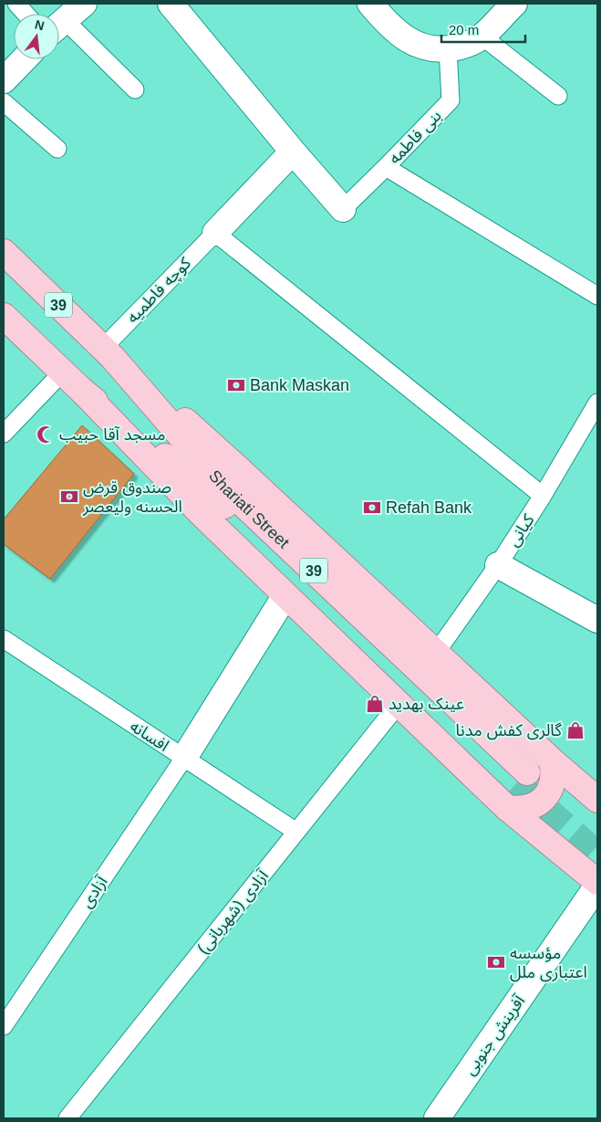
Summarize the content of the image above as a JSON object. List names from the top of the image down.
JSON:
{
  "streets": {
    "main road": ["39", "Shariati Street"],
    "street": ["آفرینش جنوبی"],
    "lane": [
      "بنی فاطمه",
      "کوچه فاطمیه",
      "کیانی",
      "افسانه",
      "آزادی",
      "آزادی (شهربانی)"
    ]
  },
  "crossings": [
    ["کوچه فاطمیه", "Shariati Street"],
    ["افسانه", "آزادی"],
    ["افسانه", "آزادی (شهربانی)"]
  ],
  "places": {
    "bank": [
      "Bank Maskan",
      "صندوق قرض الحسنه ولیعصر",
      "Refah Bank",
      "مؤسسه اعتباری ملل"
    ],
    "mosque": ["مسجد آقا حبیب"],
    "shop": ["عینک بهدید", "گالری کفش مدنا"]
  },
  "scale_bar": "20 m",
  "north": "top"
}
